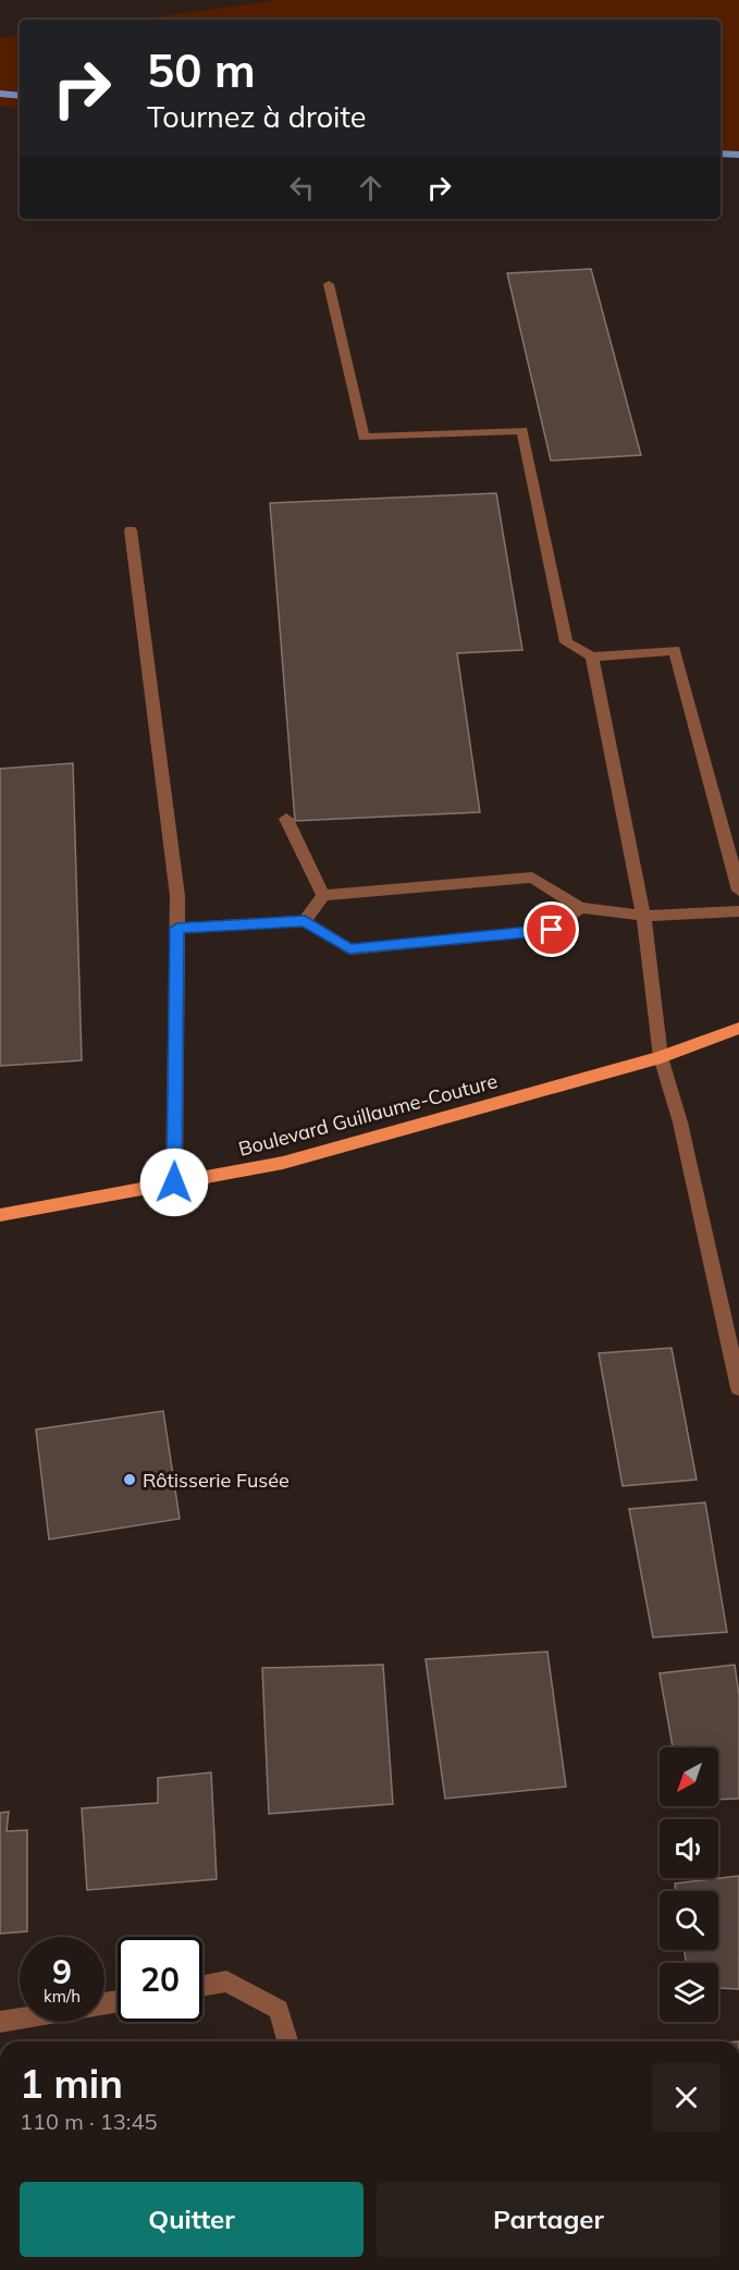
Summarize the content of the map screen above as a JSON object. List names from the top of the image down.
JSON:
{
  "streets": {
    "main road": ["Boulevard Guillaume-Couture"]
  },
  "places": ["Rôtisserie Fusée"],
  "north": "bottom left",
  "page": {
    "turn": ["50 m", "Tournez à droite"],
    "speed": "9 km/h",
    "limit": "20",
    "heading": ["1 min", "110 m · 13:45"],
    "buttons": ["Quitter", "Partager"]
  }
}
